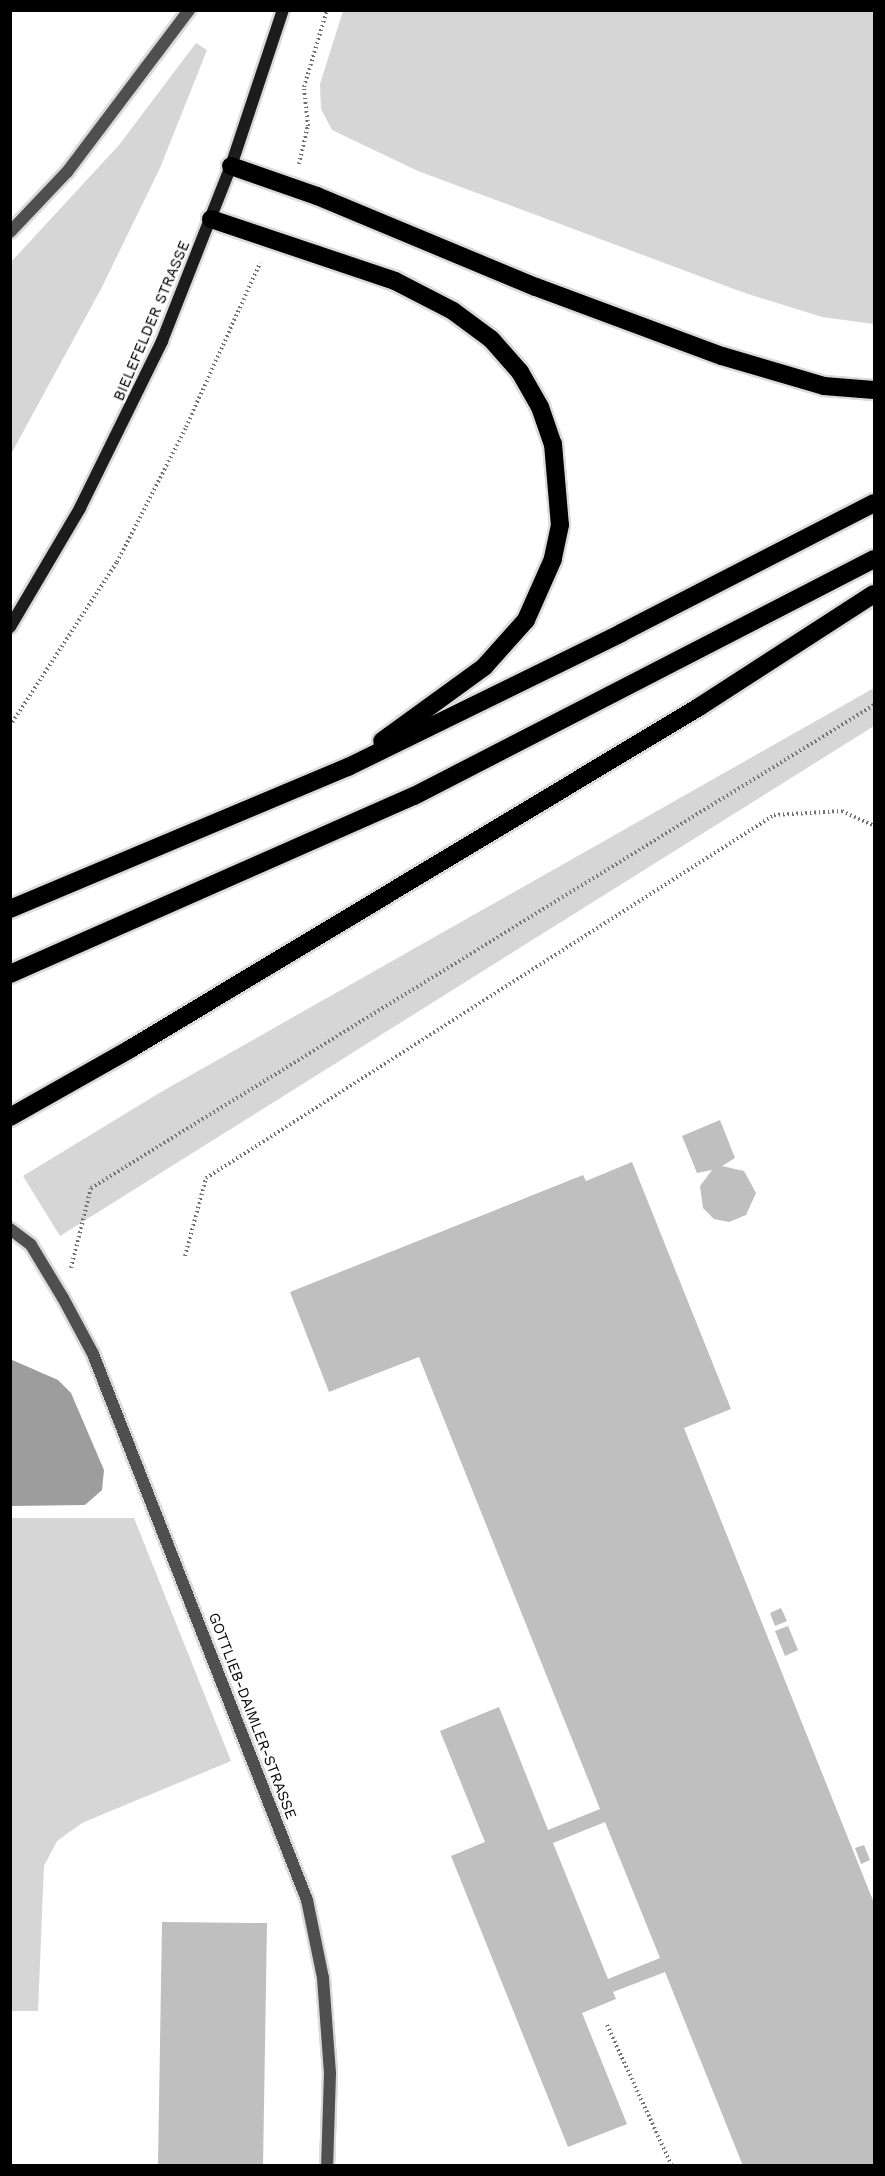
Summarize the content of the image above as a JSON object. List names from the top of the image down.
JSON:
{
  "streets": {
    "main road": ["BIELEFELDER STRASSE"],
    "street": ["GOTTLIEB-DAIMLER-STRASSE"]
  }
}
